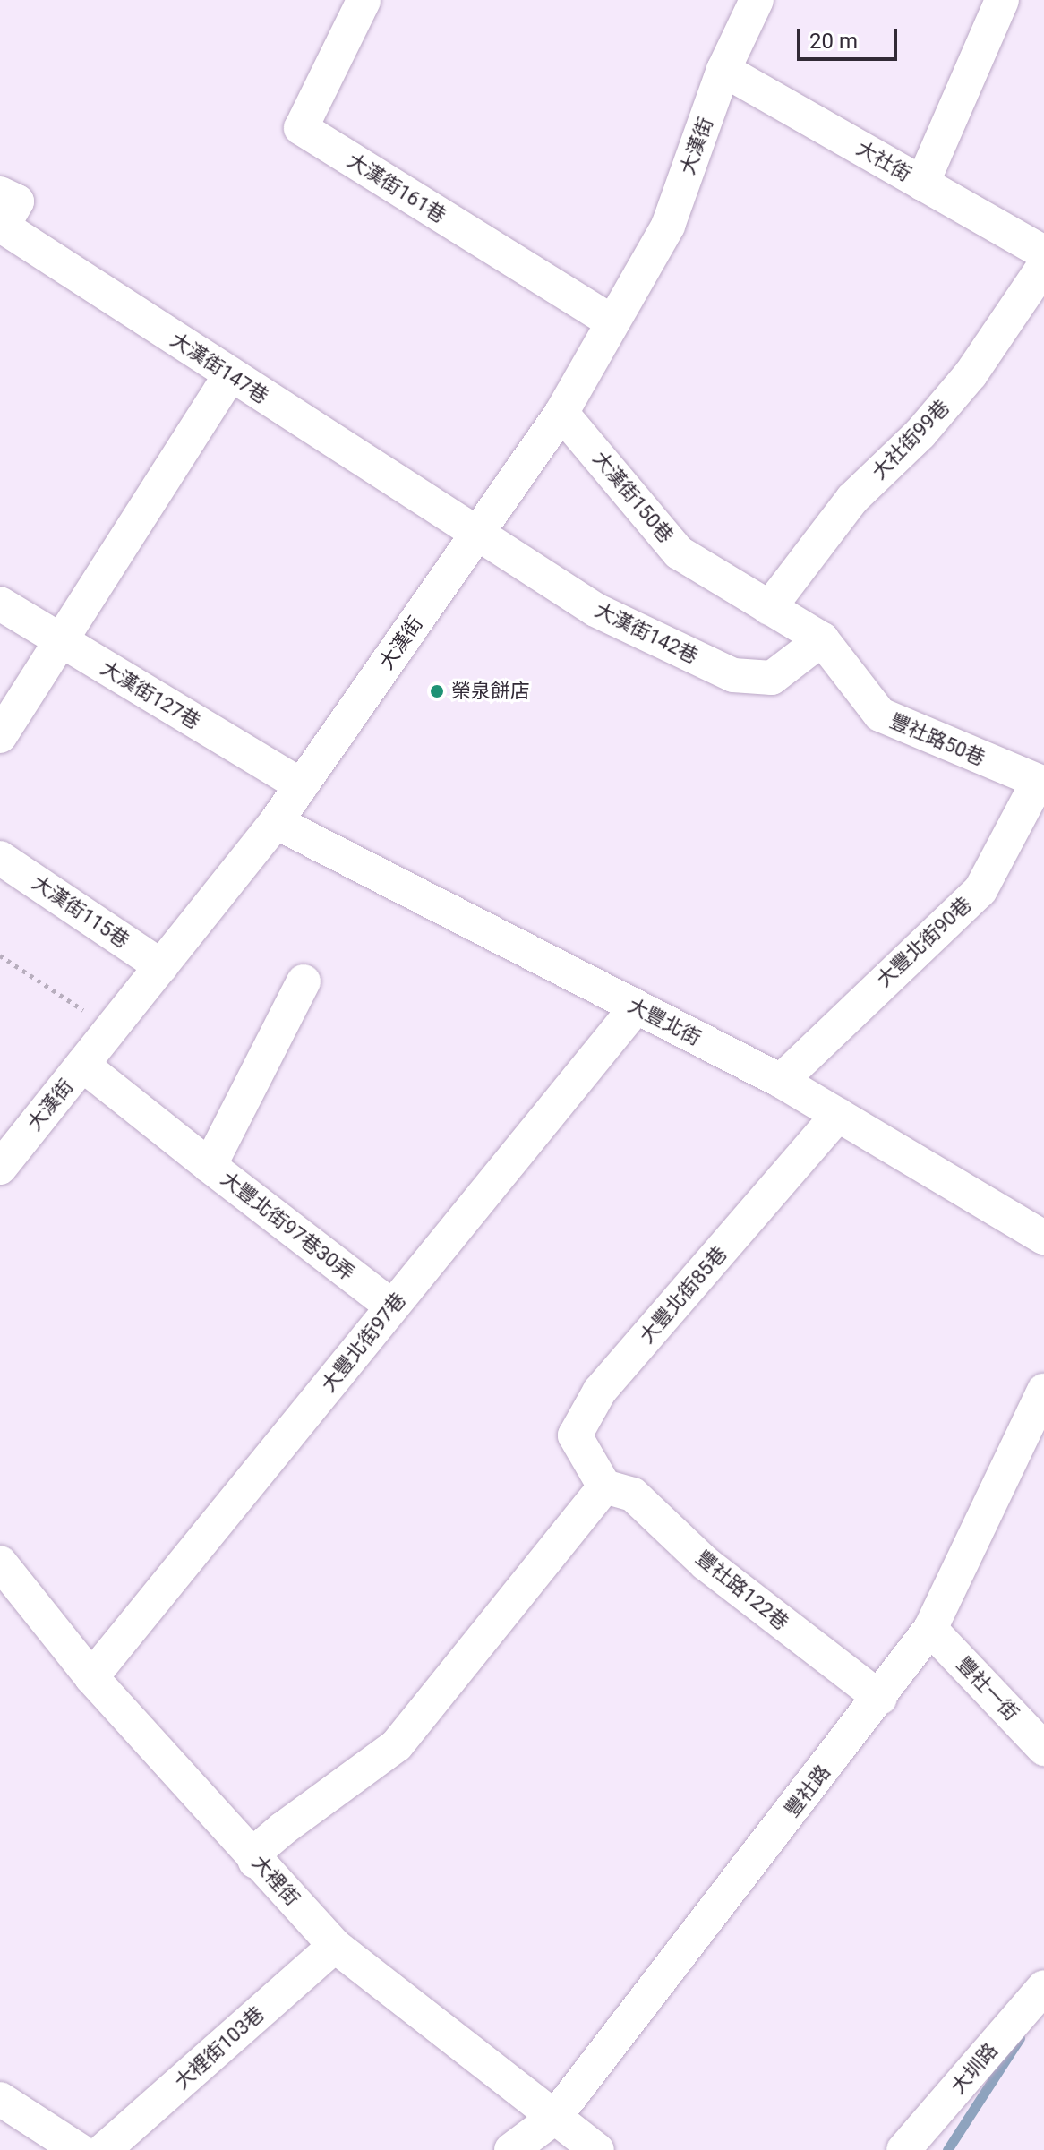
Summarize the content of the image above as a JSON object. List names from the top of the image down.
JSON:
{
  "streets": {
    "street": [
      "大漢街",
      "大社街",
      "大漢街161巷",
      "大漢街147巷",
      "大社街99巷",
      "大漢街150巷",
      "大漢街142巷",
      "大漢街127巷",
      "豐社路50巷",
      "大漢街115巷",
      "大豐北街90巷",
      "大豐北街",
      "大豐北街97巷30弄",
      "大豐北街85巷",
      "大豐北街97巷",
      "豐社路122巷",
      "豐社一街",
      "豐社路",
      "大裡街",
      "大裡街103巷",
      "大圳路"
    ]
  },
  "crossings": [
    ["大漢街", "大社街"],
    ["大漢街", "大漢街161巷"],
    ["大漢街", "大漢街147巷"],
    ["大漢街", "大漢街150巷"],
    ["大漢街", "大漢街142巷"],
    ["大漢街", "大漢街127巷"],
    ["大漢街", "大漢街115巷"],
    ["大漢街", "大豐北街"],
    ["大漢街147巷", "大漢街142巷"],
    ["大社街99巷", "大漢街150巷"],
    ["大漢街150巷", "大漢街142巷"],
    ["大漢街150巷", "豐社路50巷"],
    ["大漢街142巷", "豐社路50巷"],
    ["豐社路50巷", "大豐北街90巷"],
    ["大豐北街90巷", "大豐北街"],
    ["大豐北街", "大豐北街85巷"],
    ["大豐北街", "大豐北街97巷"],
    ["大豐北街97巷30弄", "大豐北街97巷"],
    ["大豐北街85巷", "豐社路122巷"],
    ["大豐北街97巷", "大裡街"],
    ["豐社路122巷", "豐社路"],
    ["豐社一街", "豐社路"],
    ["豐社路", "大裡街"],
    ["大裡街", "大裡街103巷"]
  ],
  "places": ["榮泉餅店"],
  "scale_bar": "20 m"
}
